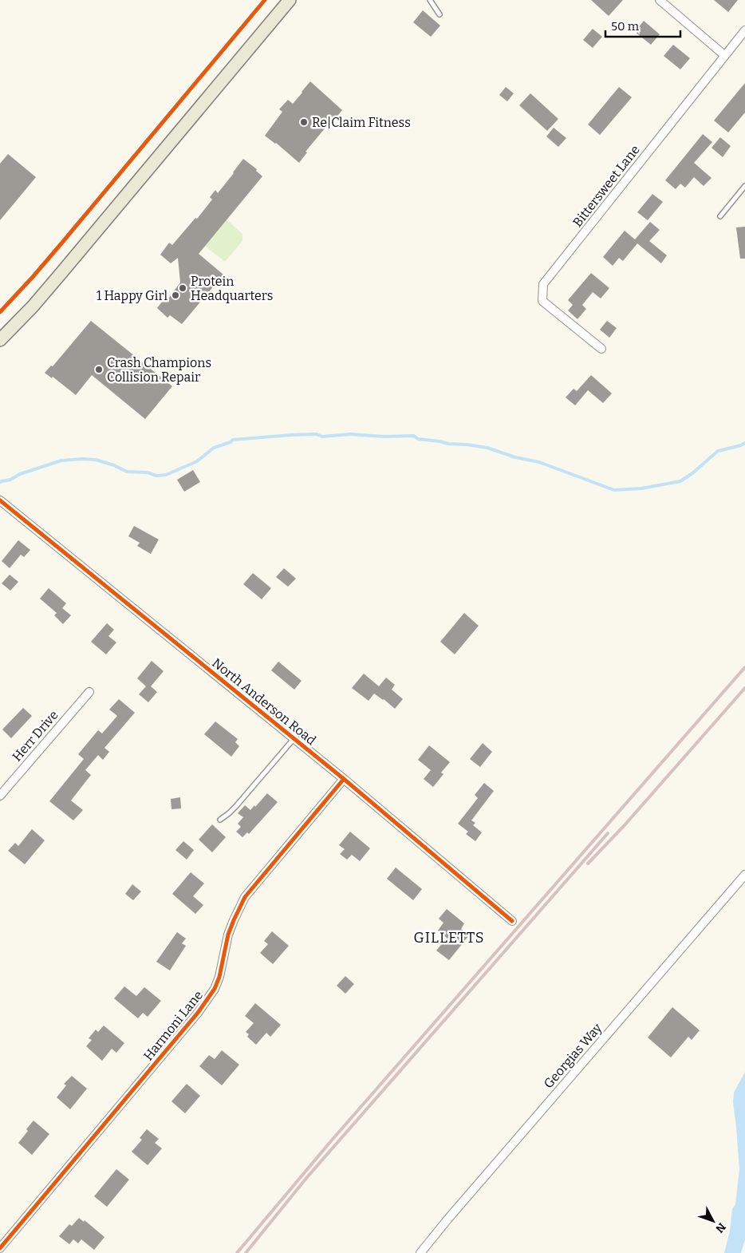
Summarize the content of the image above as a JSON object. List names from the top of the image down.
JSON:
{
  "streets": {
    "street": [
      "Bittersweet Lane",
      "North Anderson Road",
      "Herr Drive",
      "Harmoni Lane",
      "Georgias Way"
    ]
  },
  "crossings": [
    ["North Anderson Road", "Harmoni Lane"]
  ],
  "districts": ["GILLETTS"],
  "places": [
    "Re|Claim Fitness",
    "Protein Headquarters",
    "1 Happy Girl",
    "Crash Champions Collision Repair"
  ],
  "scale_bar": "50 m",
  "north": "bottom right"
}
